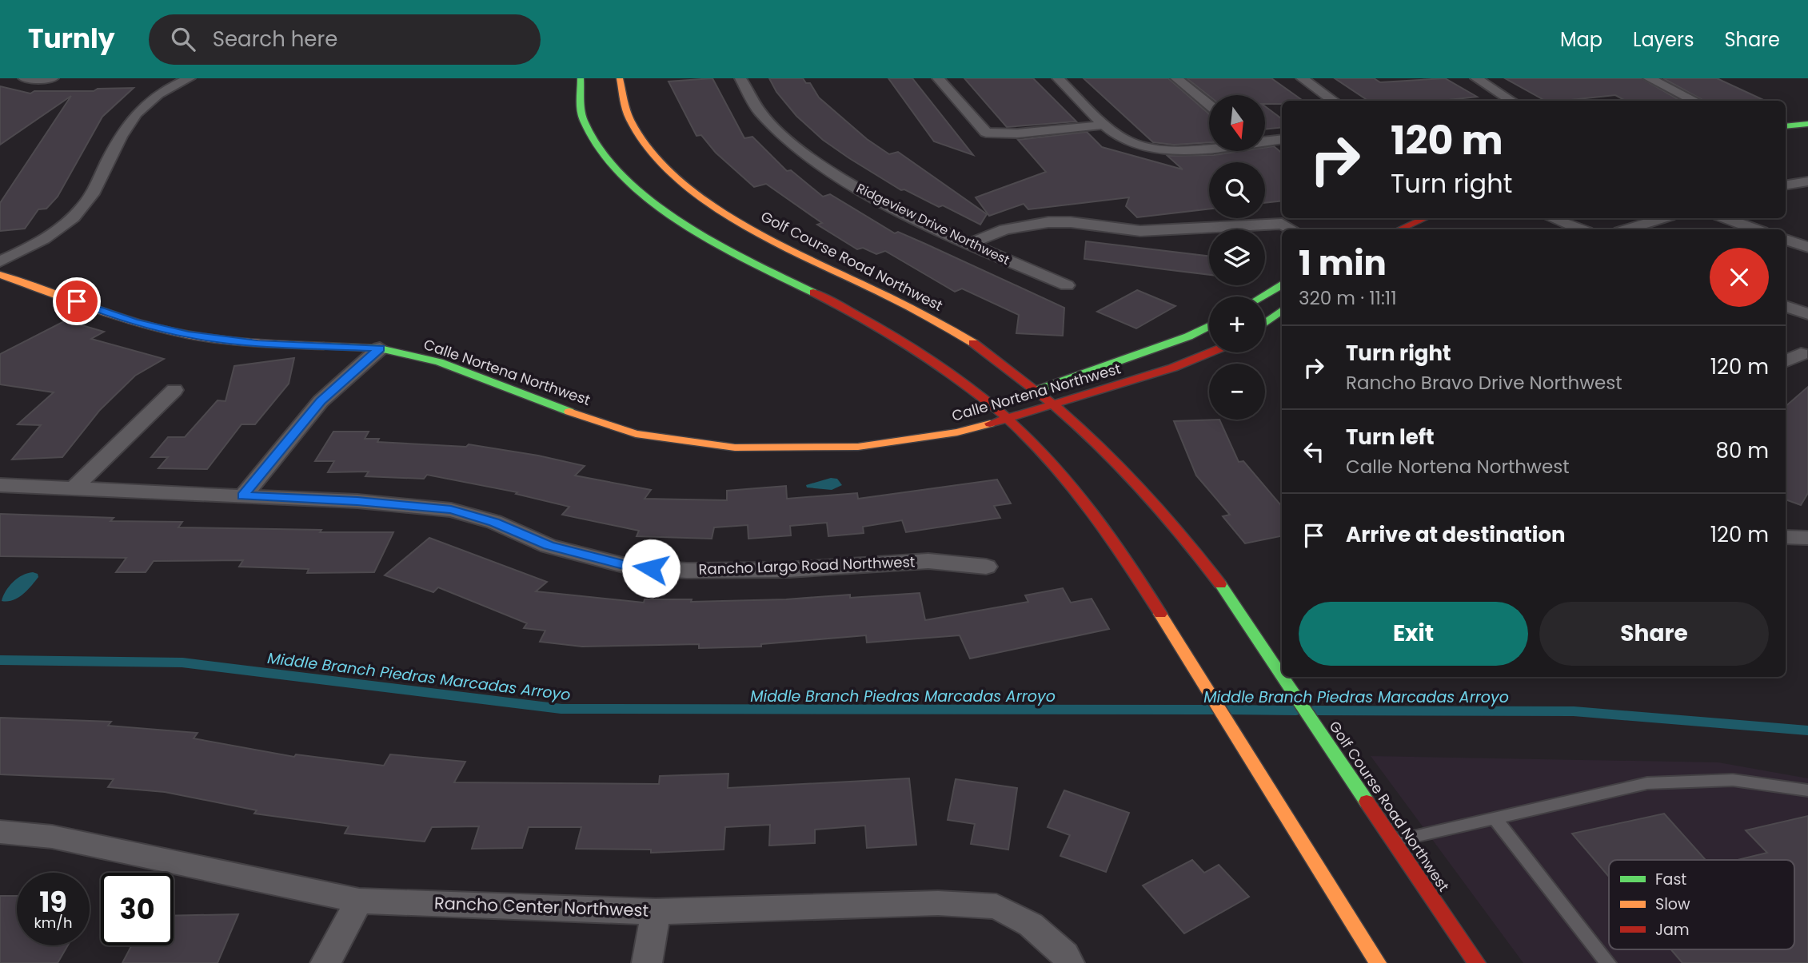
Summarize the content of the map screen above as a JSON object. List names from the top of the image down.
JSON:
{
  "streets": {
    "main road": ["Golf Course Road Northwest", "Calle Nortena Northwest"],
    "street": ["Ridgeview Drive Northwest", "Rancho Largo Road Northwest", "Rancho Center Northwest"]
  },
  "crossings": [
    ["Golf Course Road Northwest", "Calle Nortena Northwest"]
  ],
  "water": ["Middle Branch Piedras Marcadas Arroyo"],
  "legend": ["Fast", "Slow", "Jam"],
  "north": "bottom",
  "page": {
    "header": "Turnly",
    "search": "Search here",
    "nav": ["Map", "Layers", "Share"],
    "map_buttons": ["+", "−"],
    "turn": ["120 m", "Turn right"],
    "heading": ["1 min", "320 m · 11:11"],
    "list": [
      {
        "name": "Turn right",
        "note": "Rancho Bravo Drive Northwest",
        "value": "120 m"
      },
      {
        "name": "Turn left",
        "note": "Calle Nortena Northwest",
        "value": "80 m"
      },
      {
        "name": "Arrive at destination",
        "value": "120 m"
      }
    ],
    "buttons": ["Exit", "Share"],
    "speed": "19 km/h",
    "limit": "30"
  }
}
